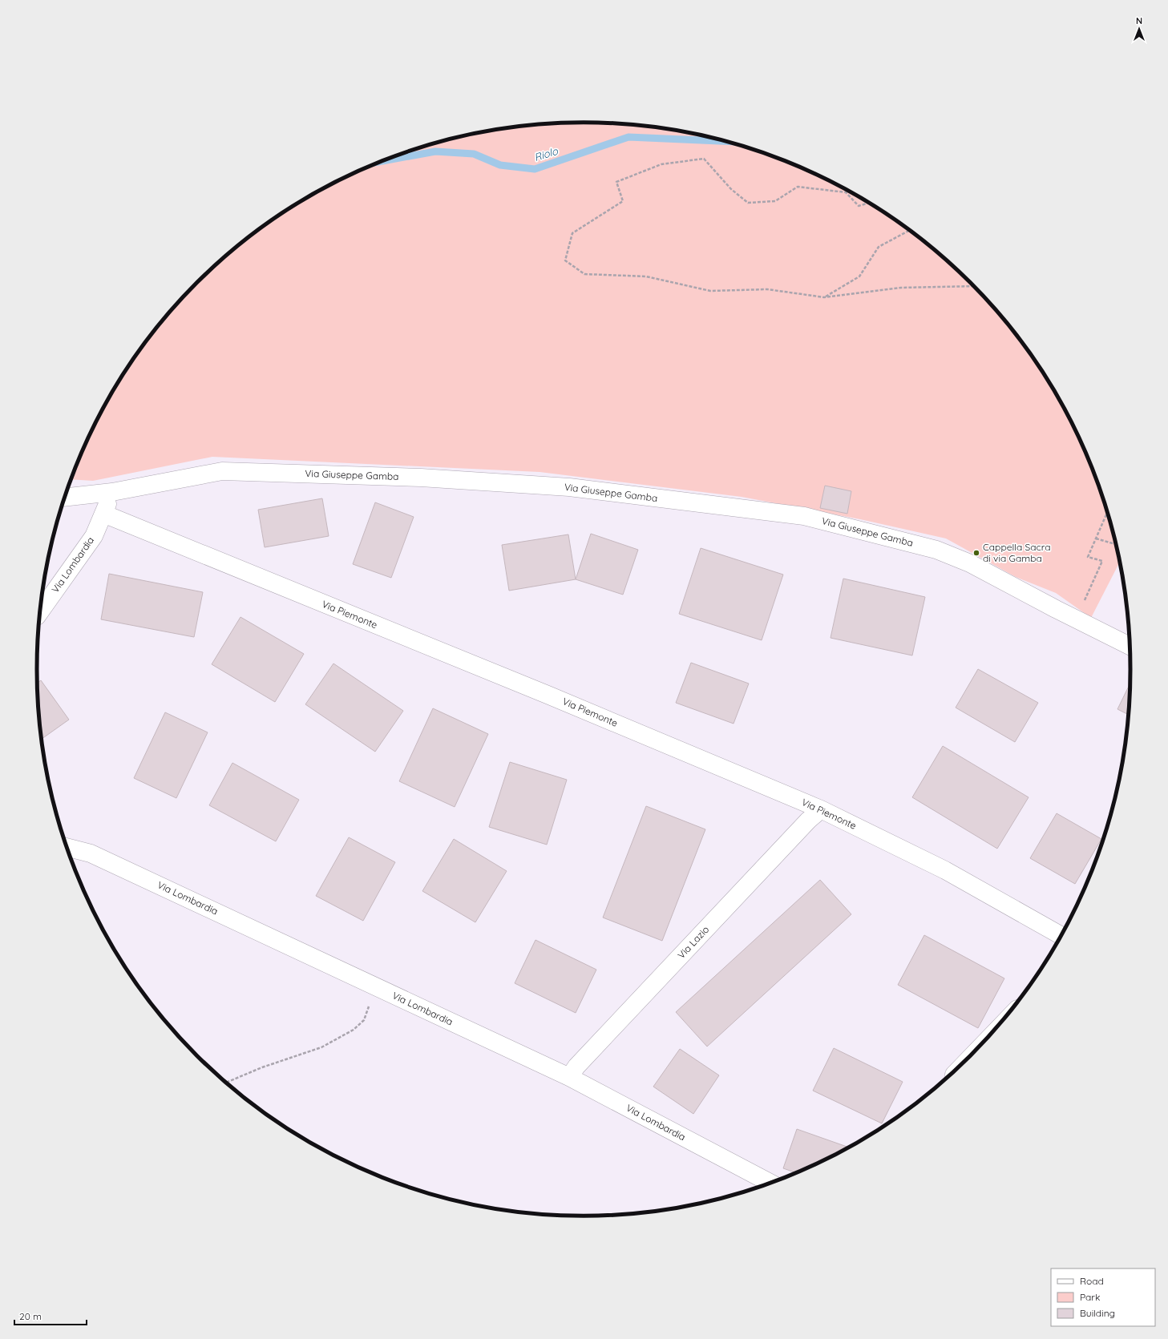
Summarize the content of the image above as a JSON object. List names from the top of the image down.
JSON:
{
  "streets": {
    "street": [
      "Via Giuseppe Gamba",
      "Via Lombardia",
      "Via Piemonte",
      "Via Lazio"
    ]
  },
  "crossings": [
    ["Via Giuseppe Gamba", "Via Lombardia"],
    ["Via Lombardia", "Via Piemonte"],
    ["Via Lombardia", "Via Lazio"],
    ["Via Piemonte", "Via Lazio"]
  ],
  "water": ["Riolo"],
  "places": ["Cappella Sacra di via Gamba"],
  "legend": ["Road", "Park", "Building"],
  "scale_bar": "20 m",
  "north": "top"
}
